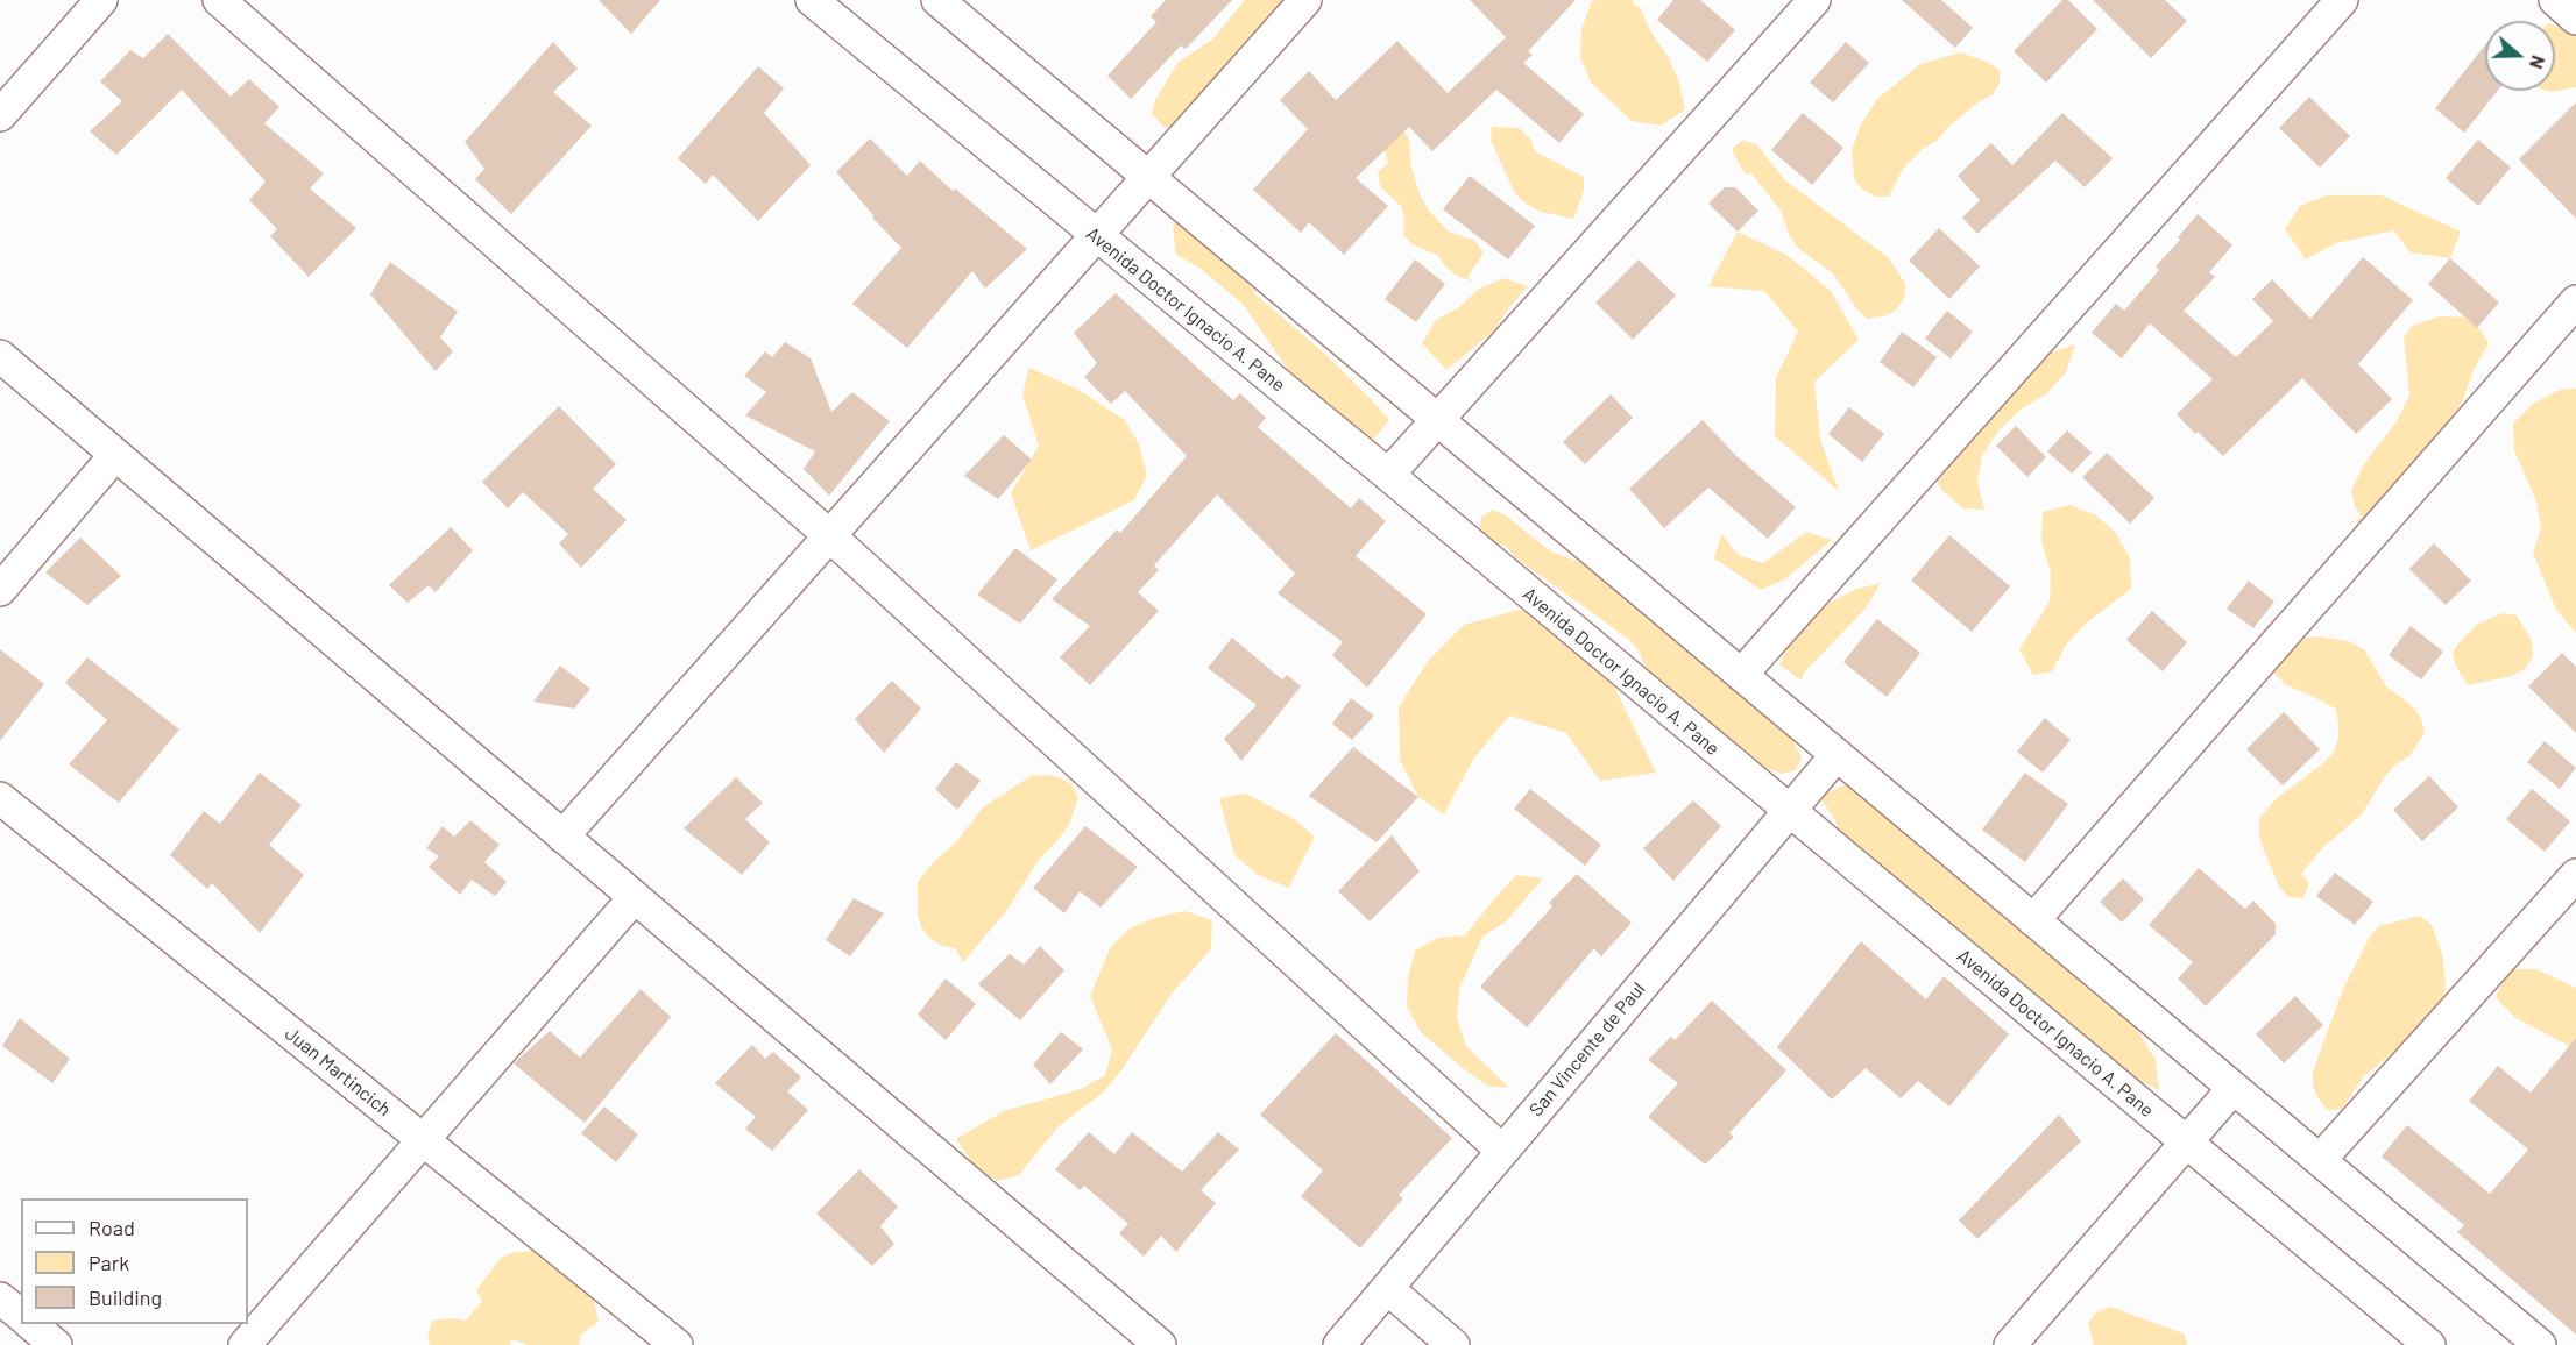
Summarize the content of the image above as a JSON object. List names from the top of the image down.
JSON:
{
  "streets": {
    "street": ["Avenida Doctor Ignacio A. Pane", "San Vincente de Paul", "Juan Martincich"]
  },
  "crossings": [
    ["Avenida Doctor Ignacio A. Pane", "San Vincente de Paul"]
  ],
  "legend": ["Road", "Park", "Building"],
  "north": "right"
}
